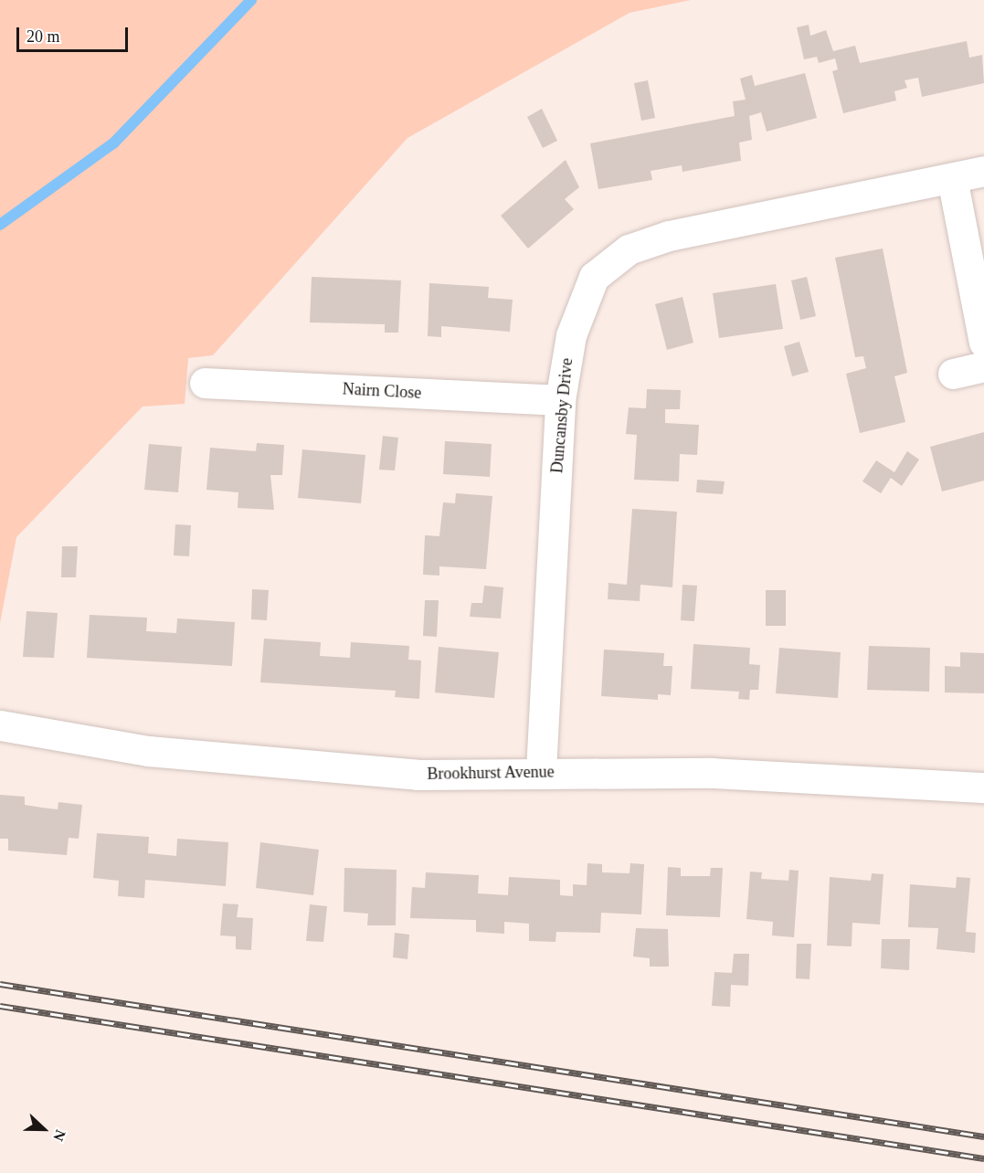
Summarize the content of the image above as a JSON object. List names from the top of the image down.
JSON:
{
  "streets": {
    "street": ["Nairn Close", "Duncansby Drive", "Brookhurst Avenue"]
  },
  "crossings": [
    ["Nairn Close", "Duncansby Drive"],
    ["Duncansby Drive", "Brookhurst Avenue"]
  ],
  "scale_bar": "20 m",
  "north": "right"
}
